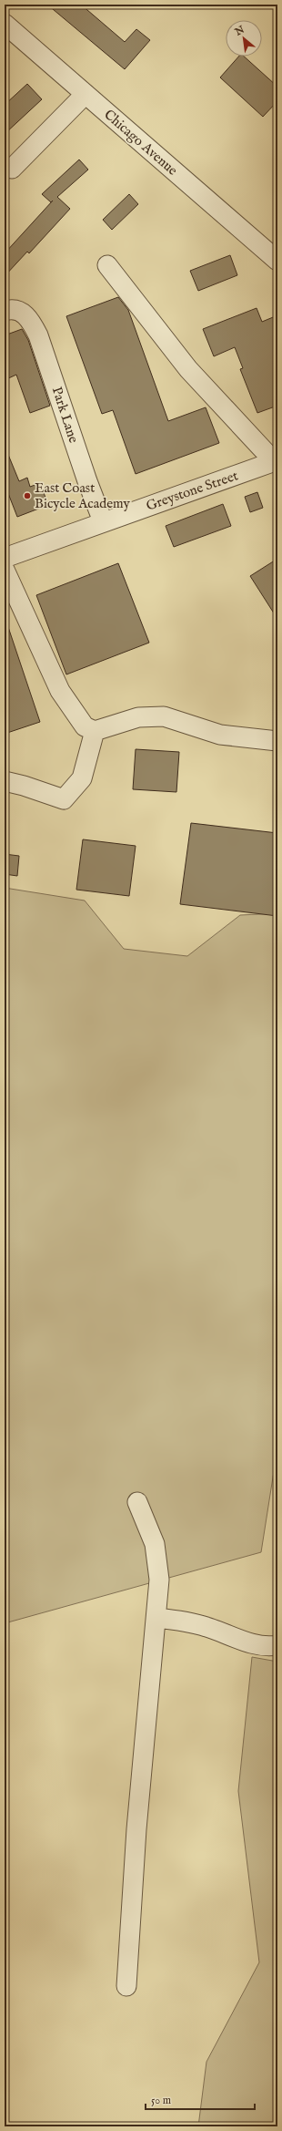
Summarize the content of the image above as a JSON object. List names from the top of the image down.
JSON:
{
  "streets": {
    "street": ["Chicago Avenue", "Park Lane", "Greystone Street"]
  },
  "crossings": [
    ["Park Lane", "Greystone Street"]
  ],
  "places": ["East Coast Bicycle Academy"],
  "scale_bar": "50 m",
  "north": "top left"
}
